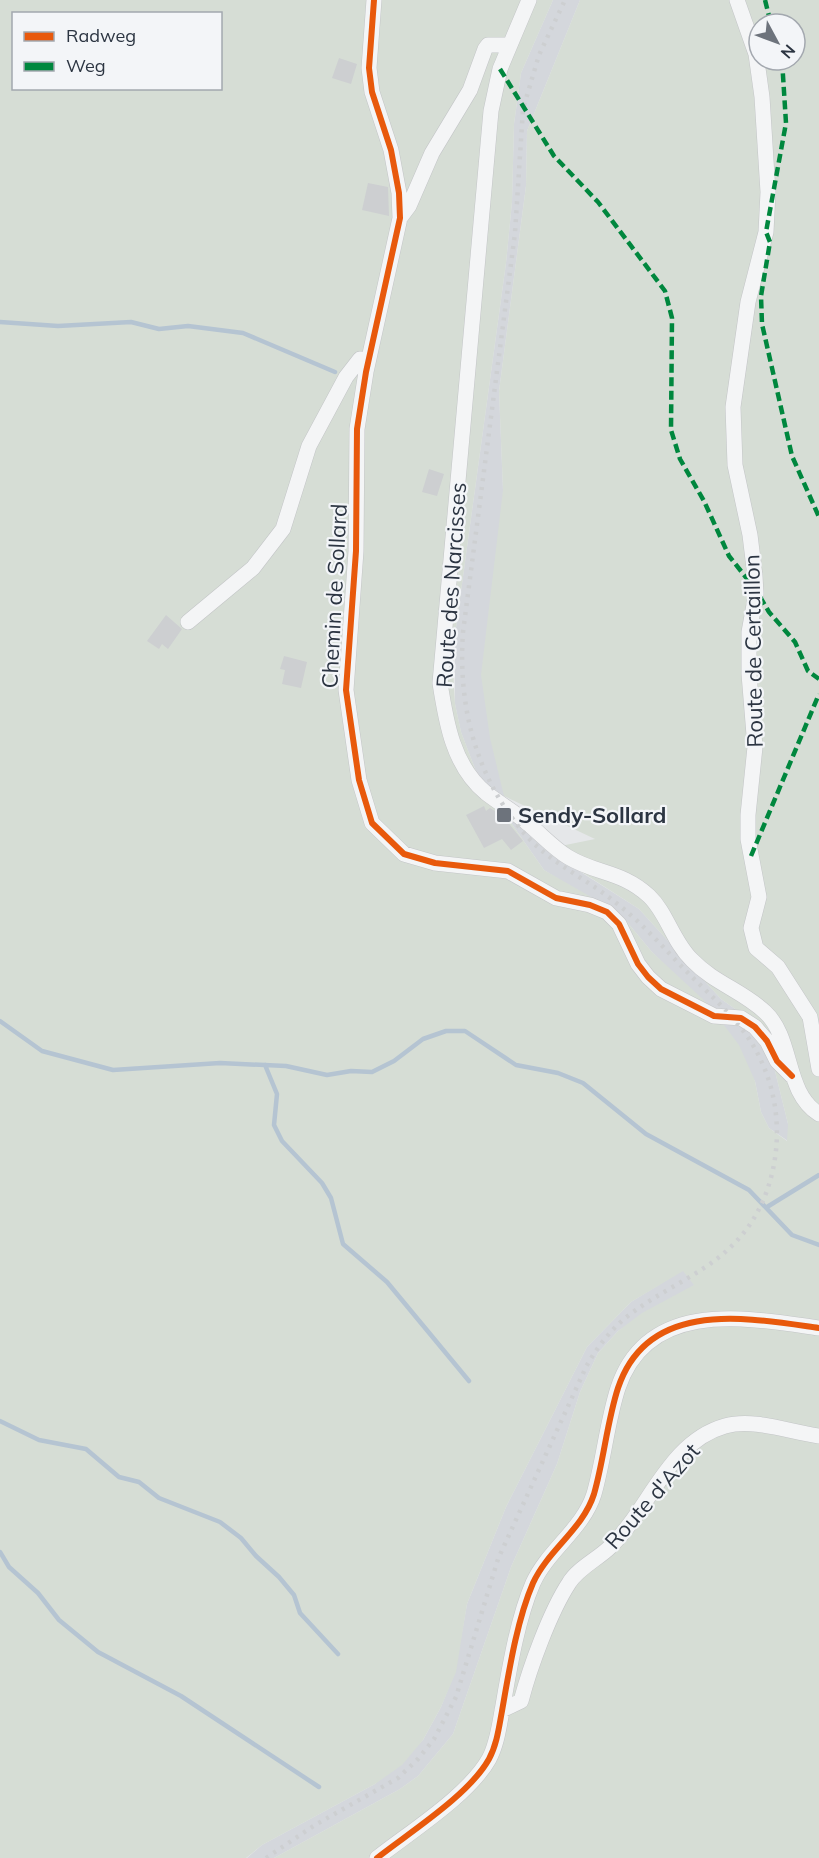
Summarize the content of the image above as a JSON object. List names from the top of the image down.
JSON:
{
  "streets": {
    "street": [
      "Route des Narcisses",
      "Chemin de Sollard",
      "Route de Certaillon",
      "Route d'Azot"
    ]
  },
  "crossings": [
    ["Route des Narcisses", "Chemin de Sollard"]
  ],
  "places": {
    "transit": ["Sendy-Sollard"]
  },
  "legend": ["Radweg", "Weg"],
  "north": "bottom right"
}
